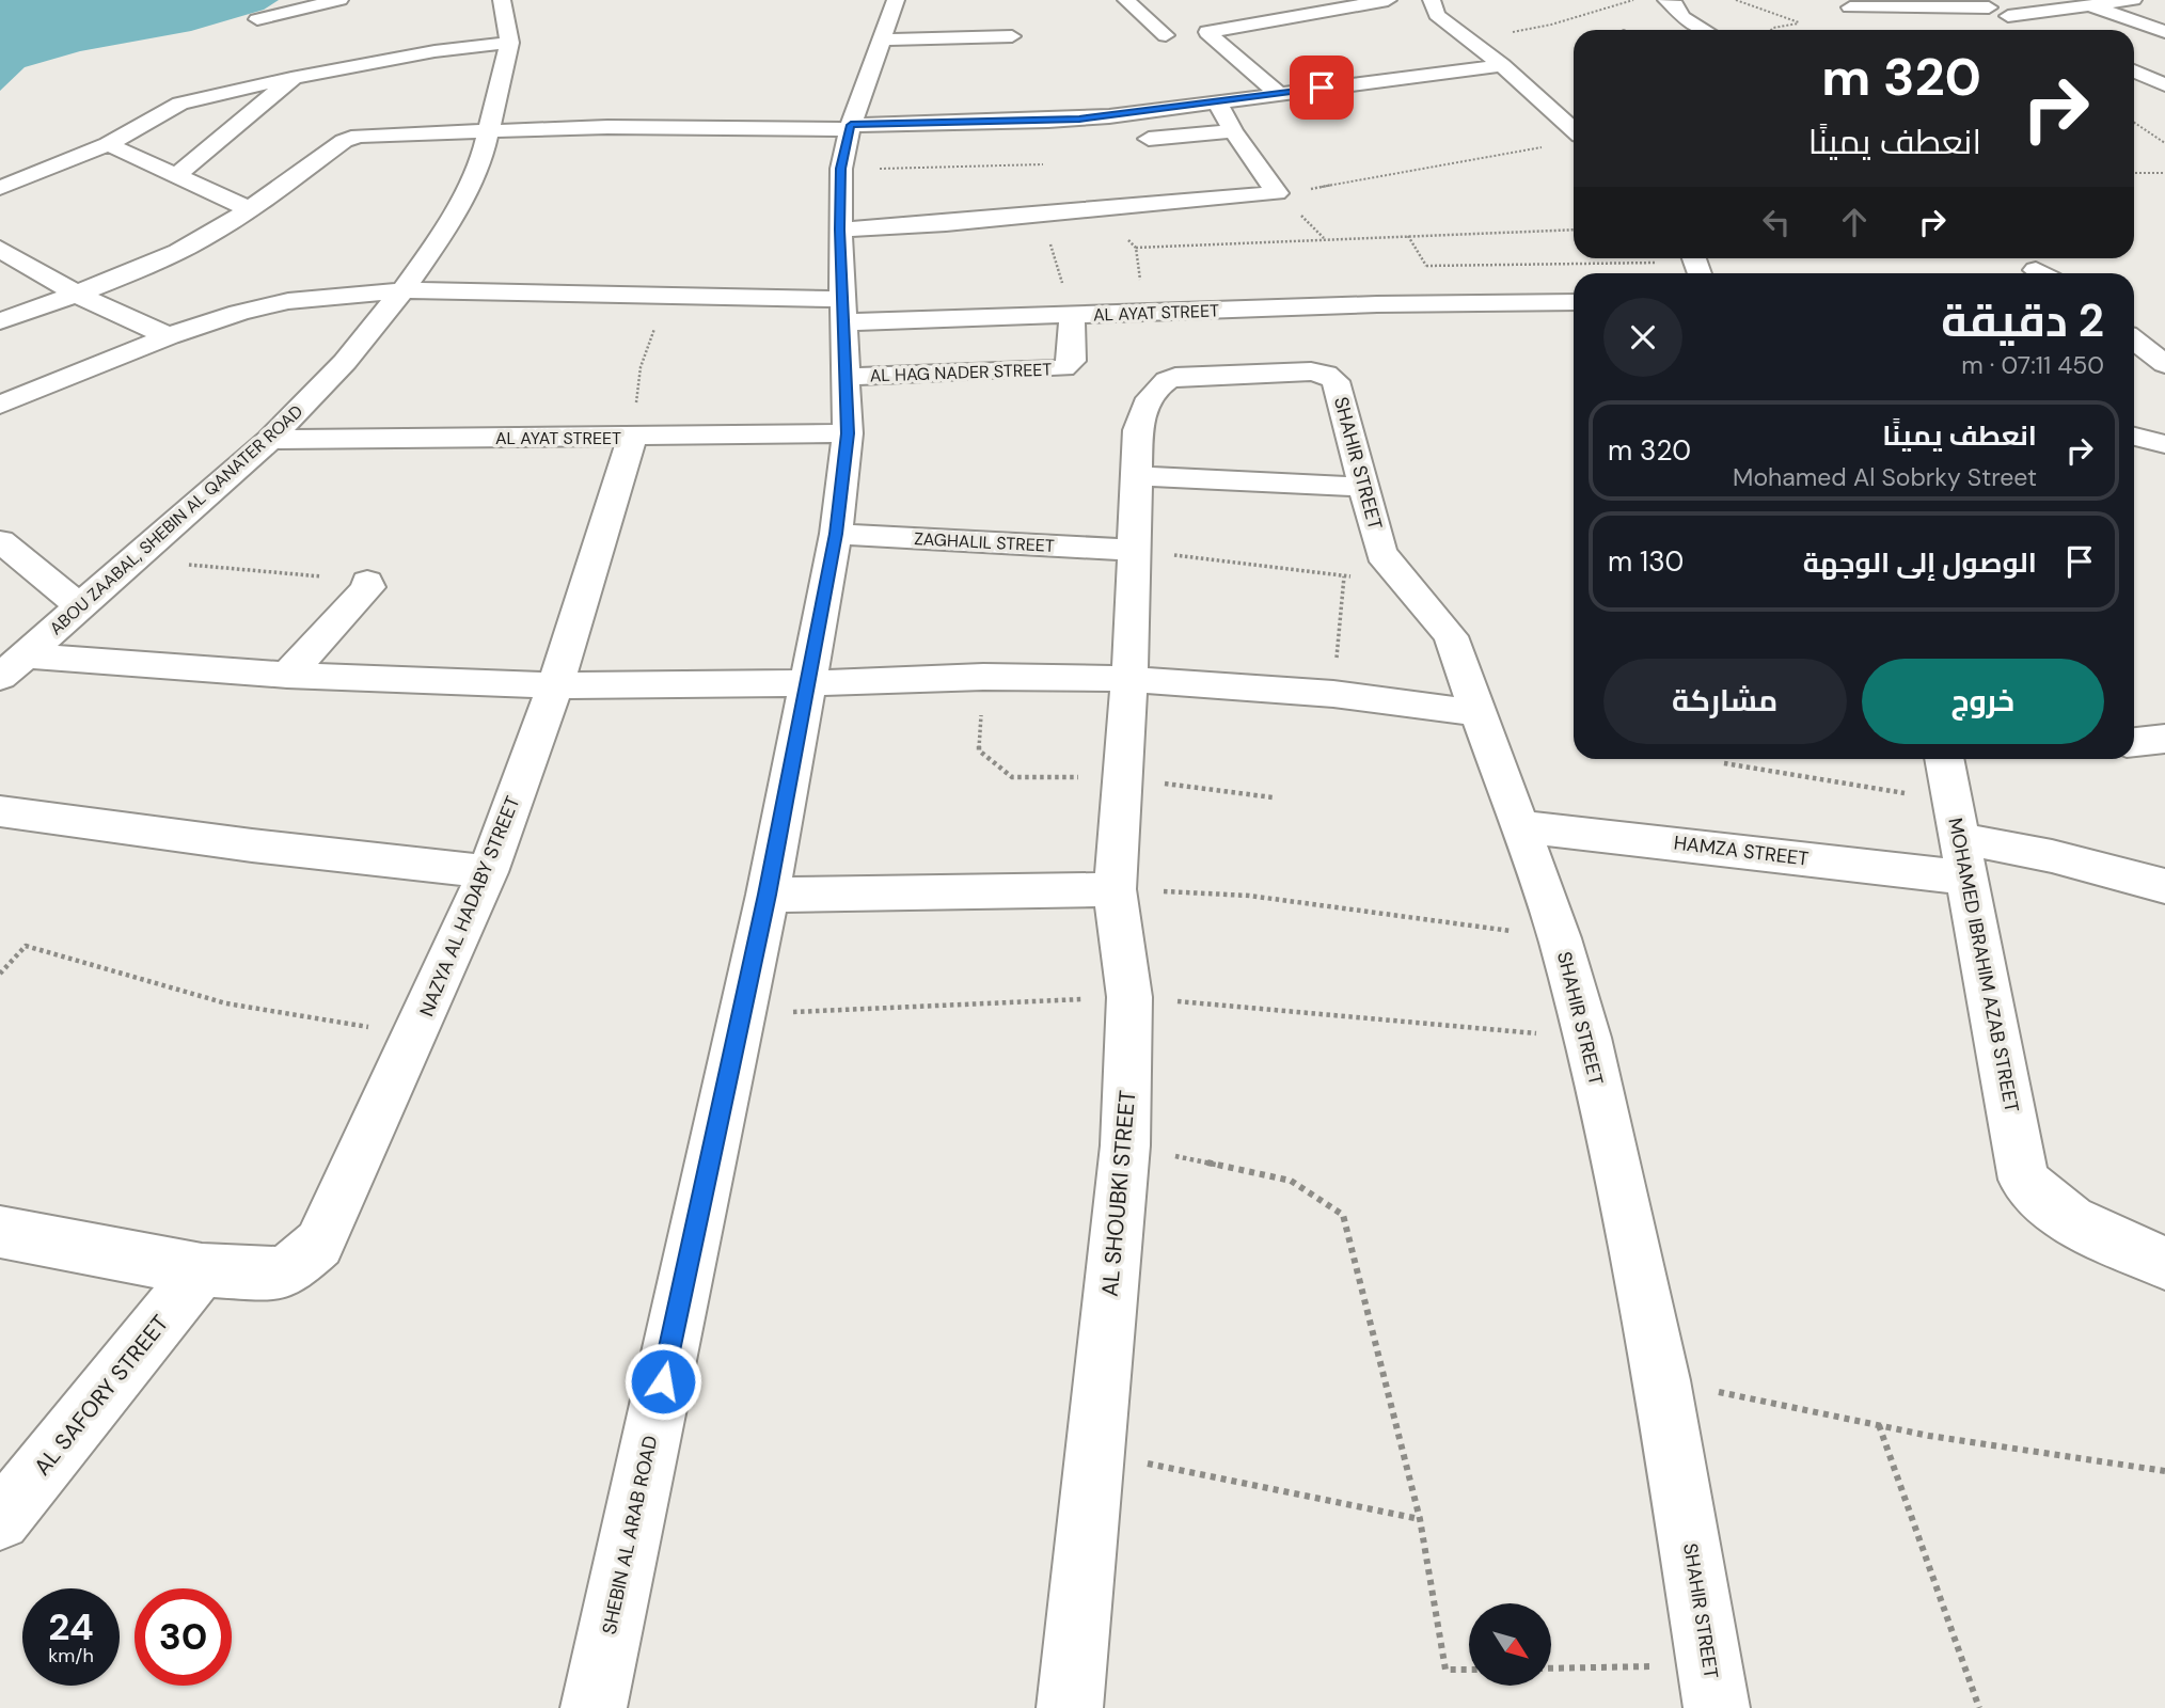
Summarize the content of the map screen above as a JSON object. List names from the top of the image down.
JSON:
{
  "streets": {
    "street": [
      "AL AYAT STREET",
      "AL HAG NADER STREET",
      "SHAHIR STREET",
      "ABOU ZAABAL, SHEBIN AL QANATER ROAD",
      "ZAGHALIL STREET",
      "HAMZA STREET",
      "NAZYA AL HADABY STREET",
      "MOHAMED IBRAHIM AZAB STREET",
      "AL SHOUBKI STREET",
      "AL SAFORY STREET",
      "SHEBIN AL ARAB ROAD"
    ]
  },
  "crossings": [
    ["AL AYAT STREET", "AL HAG NADER STREET"],
    ["AL AYAT STREET", "ABOU ZAABAL, SHEBIN AL QANATER ROAD"],
    ["AL AYAT STREET", "NAZYA AL HADABY STREET"],
    ["AL AYAT STREET", "SHEBIN AL ARAB ROAD"],
    ["AL HAG NADER STREET", "SHEBIN AL ARAB ROAD"],
    ["SHAHIR STREET", "HAMZA STREET"],
    ["SHAHIR STREET", "AL SHOUBKI STREET"],
    ["ZAGHALIL STREET", "AL SHOUBKI STREET"],
    ["ZAGHALIL STREET", "SHEBIN AL ARAB ROAD"],
    ["HAMZA STREET", "MOHAMED IBRAHIM AZAB STREET"],
    ["NAZYA AL HADABY STREET", "AL SAFORY STREET"]
  ],
  "north": "bottom right",
  "page": {
    "turn": ["320 m", "انعطف يمينًا"],
    "heading": ["2 دقيقة", "450 m · 07:11"],
    "list": [
      {
        "name": "انعطف يمينًا",
        "note": "Mohamed Al Sobrky Street",
        "value": "320 m"
      },
      {
        "name": "الوصول إلى الوجهة",
        "value": "130 m"
      }
    ],
    "buttons": ["خروج", "مشاركة"],
    "speed": "24 km/h",
    "limit": "30"
  }
}
